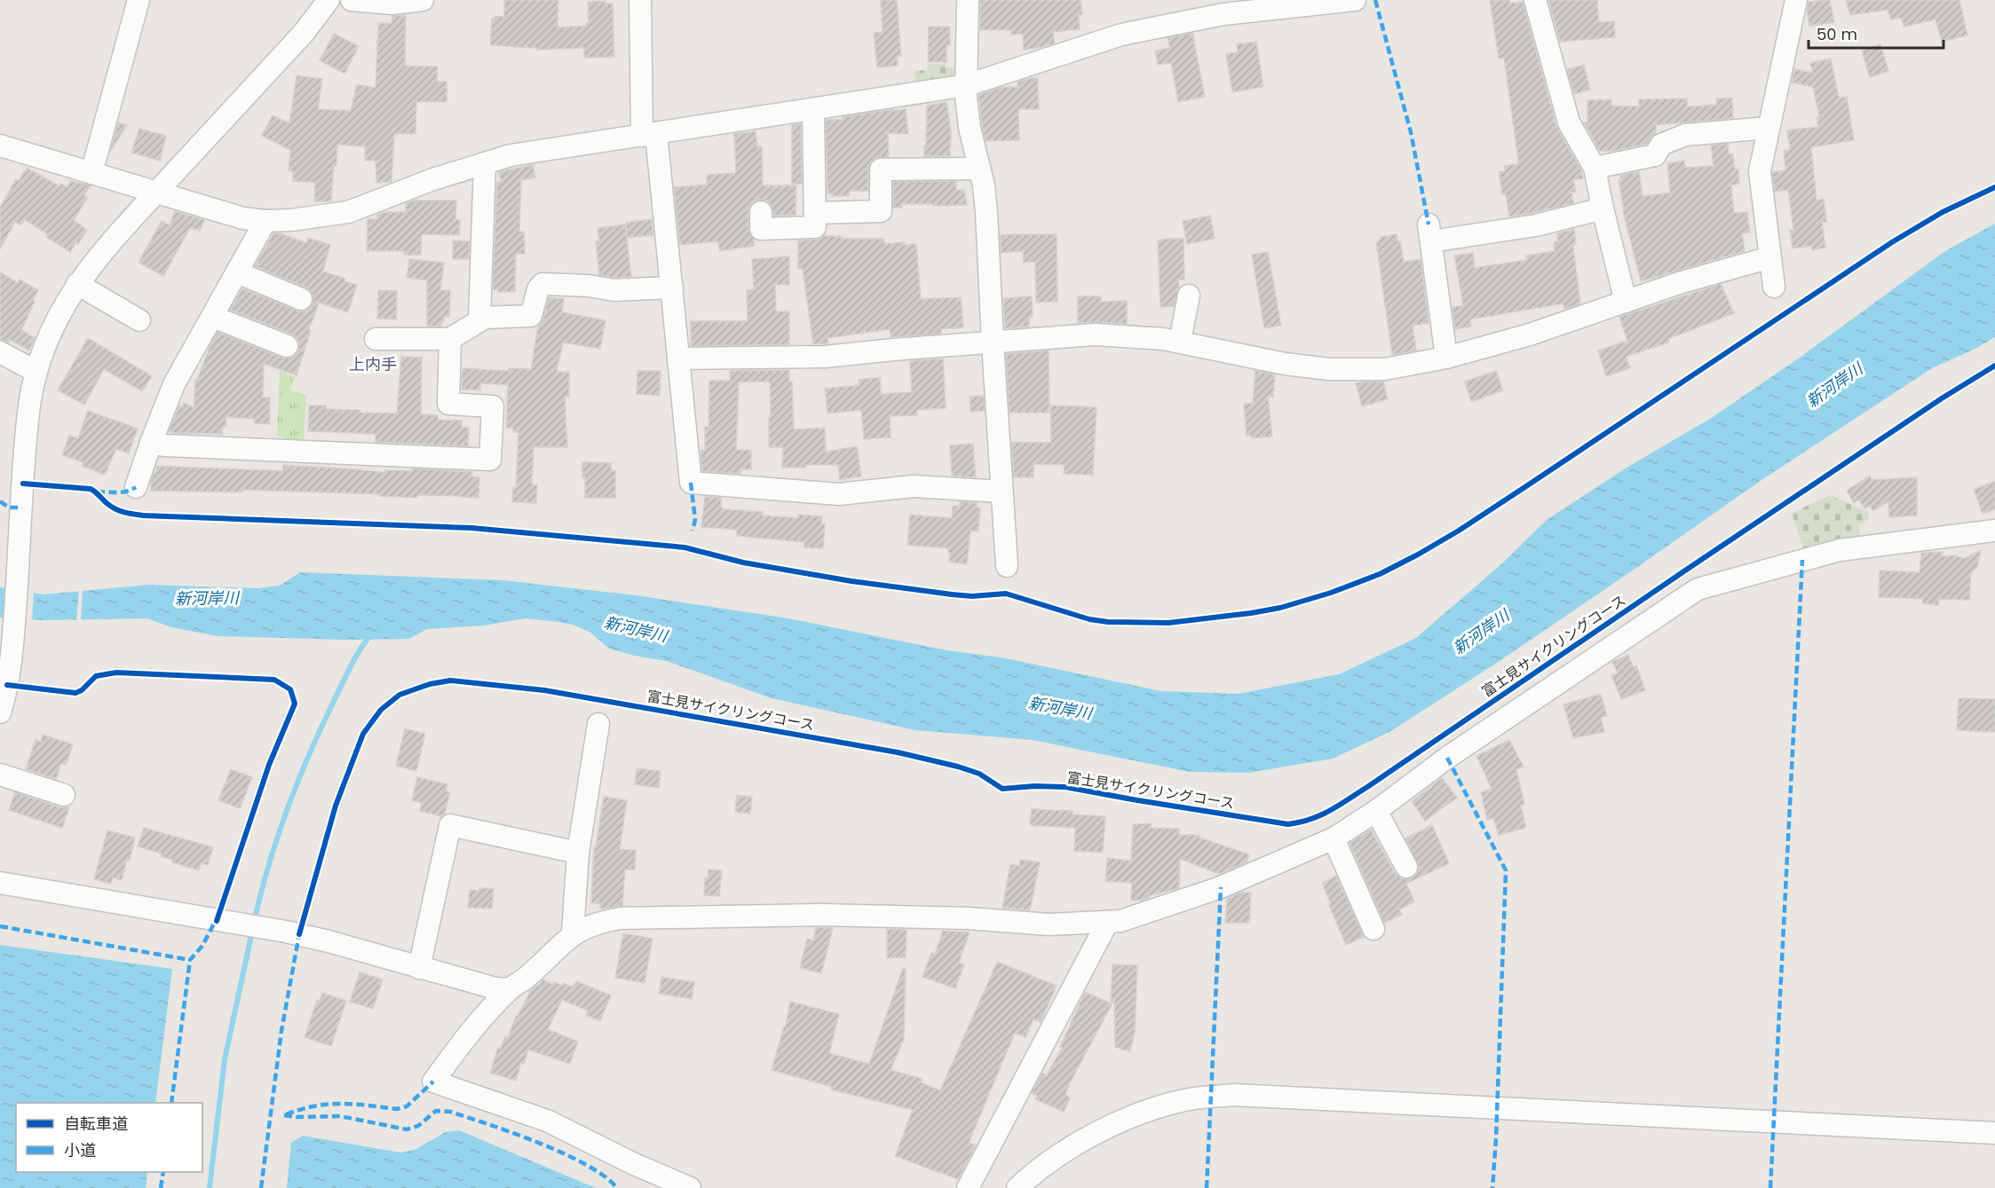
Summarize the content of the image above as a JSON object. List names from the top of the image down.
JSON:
{
  "streets": {
    "cycle path": ["富士見サイクリングコース"]
  },
  "districts": ["上内手"],
  "water": ["新河岸川"],
  "legend": ["自転車道", "小道"],
  "scale_bar": "50 m"
}
